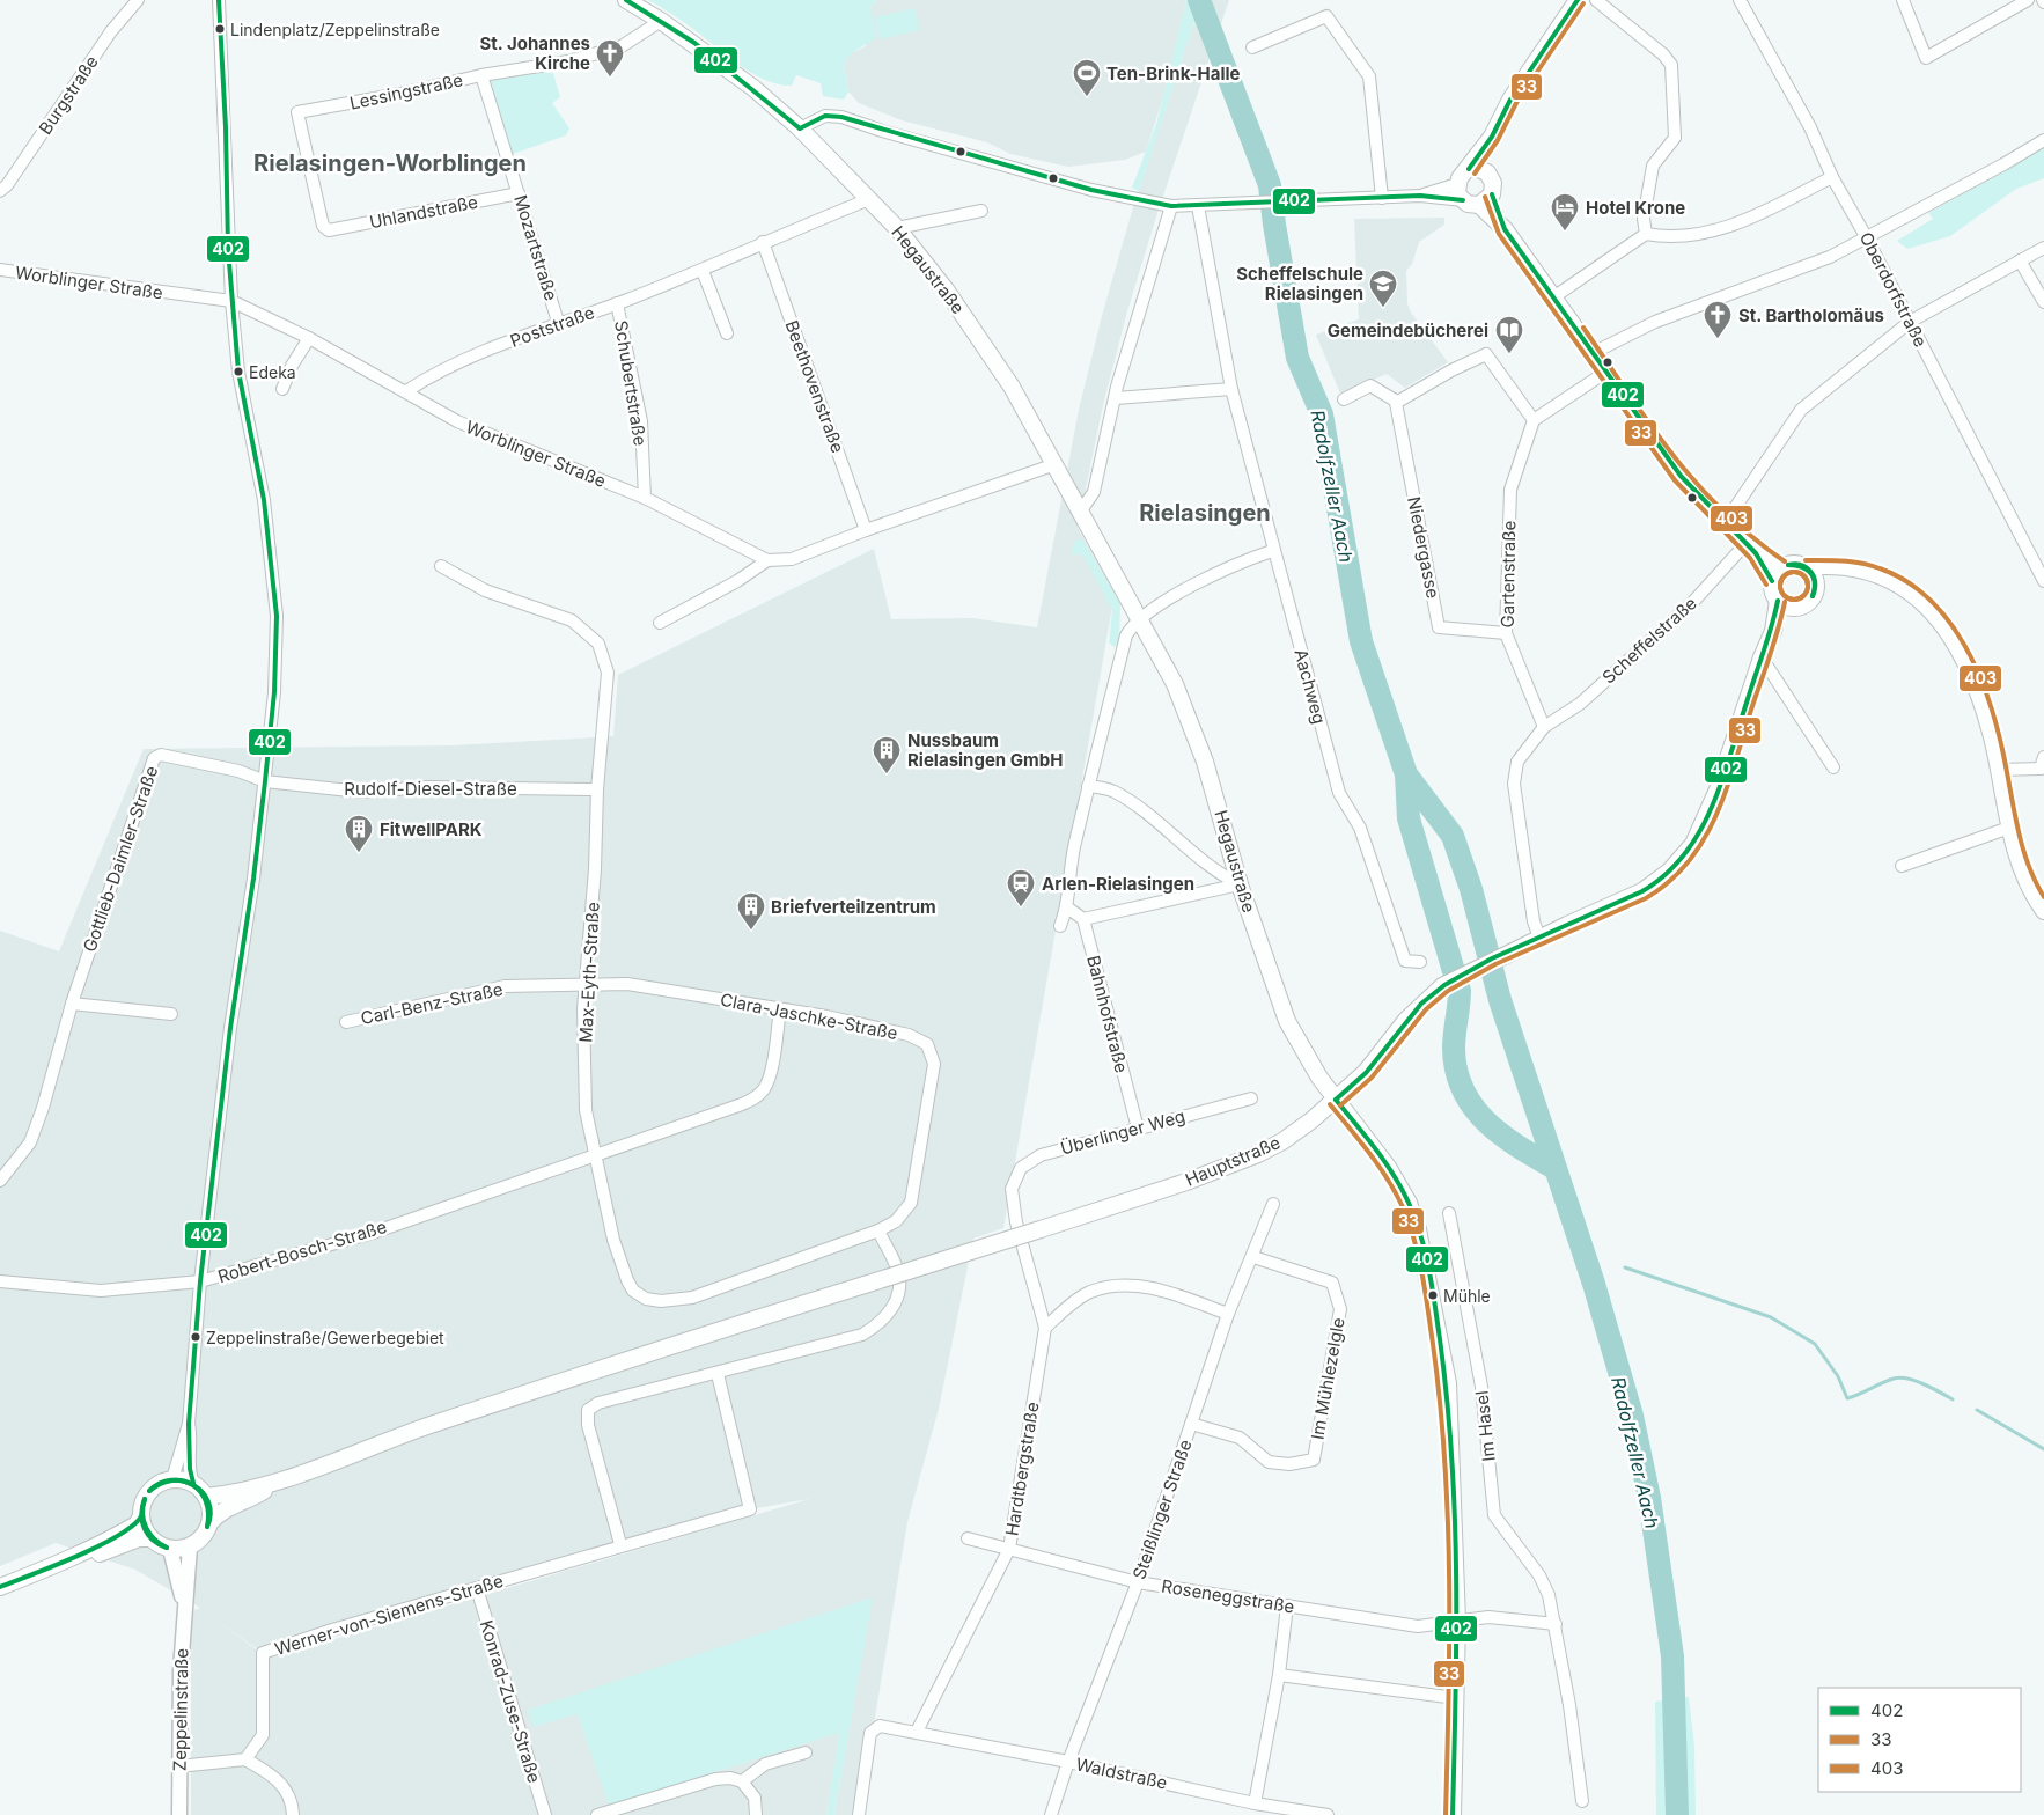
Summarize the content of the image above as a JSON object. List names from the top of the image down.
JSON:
{
  "streets": {
    "main road": ["Hegaustraße", "Hauptstraße"],
    "street": [
      "Lessingstraße",
      "Burgstraße",
      "Uhlandstraße",
      "Mozartstraße",
      "Worblinger Straße",
      "Oberdorfstraße",
      "Poststraße",
      "Schubertstraße",
      "Beethovenstraße",
      "Niedergasse",
      "Gartenstraße",
      "Scheffelstraße",
      "Aachweg",
      "Rudolf-Diesel-Straße",
      "Gottlieb-Daimler-Straße",
      "Max-Eyth-Straße",
      "Carl-Benz-Straße",
      "Bahnhofstraße",
      "Clara-Jaschke-Straße",
      "Überlinger Weg",
      "Robert-Bosch-Straße",
      "Im Mühlezelgle",
      "Im Hasel",
      "Hardtbergstraße",
      "Steißlinger Straße",
      "Roseneggstraße",
      "Werner-von-Siemens-Straße",
      "Konrad-Zuse-Straße",
      "Zeppelinstraße",
      "Waldstraße"
    ]
  },
  "crossings": [
    ["Lessingstraße", "Uhlandstraße"],
    ["Lessingstraße", "Mozartstraße"],
    ["Lessingstraße", "Hegaustraße"],
    ["Uhlandstraße", "Mozartstraße"],
    ["Mozartstraße", "Poststraße"],
    ["Hegaustraße", "Poststraße"],
    ["Hegaustraße", "Hauptstraße"],
    ["Hegaustraße", "Roseneggstraße"],
    ["Worblinger Straße", "Poststraße"],
    ["Worblinger Straße", "Schubertstraße"],
    ["Poststraße", "Schubertstraße"],
    ["Poststraße", "Beethovenstraße"],
    ["Niedergasse", "Gartenstraße"],
    ["Gartenstraße", "Scheffelstraße"],
    ["Rudolf-Diesel-Straße", "Gottlieb-Daimler-Straße"],
    ["Rudolf-Diesel-Straße", "Max-Eyth-Straße"],
    ["Max-Eyth-Straße", "Carl-Benz-Straße"],
    ["Max-Eyth-Straße", "Clara-Jaschke-Straße"],
    ["Max-Eyth-Straße", "Robert-Bosch-Straße"],
    ["Carl-Benz-Straße", "Clara-Jaschke-Straße"],
    ["Bahnhofstraße", "Überlinger Weg"],
    ["Clara-Jaschke-Straße", "Robert-Bosch-Straße"],
    ["Überlinger Weg", "Hardtbergstraße"],
    ["Im Mühlezelgle", "Steißlinger Straße"],
    ["Hardtbergstraße", "Roseneggstraße"],
    ["Hardtbergstraße", "Waldstraße"],
    ["Steißlinger Straße", "Roseneggstraße"],
    ["Steißlinger Straße", "Waldstraße"],
    ["Werner-von-Siemens-Straße", "Konrad-Zuse-Straße"]
  ],
  "districts": ["Rielasingen-Worblingen", "Rielasingen"],
  "water": ["Radolfzeller Aach"],
  "places": {
    "other": [
      "Lindenplatz/Zeppelinstraße",
      "Edeka",
      "Mühle",
      "Zeppelinstraße/Gewerbegebiet"
    ],
    "church": ["St. Johannes Kirche", "St. Bartholomäus"],
    "sports": ["Ten-Brink-Halle"],
    "hotel": ["Hotel Krone"],
    "school or university": ["Scheffelschule Rielasingen"],
    "library": ["Gemeindebücherei"],
    "building": ["Nussbaum Rielasingen GmbH", "FitwellPARK", "Briefverteilzentrum"],
    "station": ["Arlen-Rielasingen"]
  },
  "lines": ["transit line 402", "transit line 33", "transit line 403"],
  "legend": ["402", "33", "403"]
}
